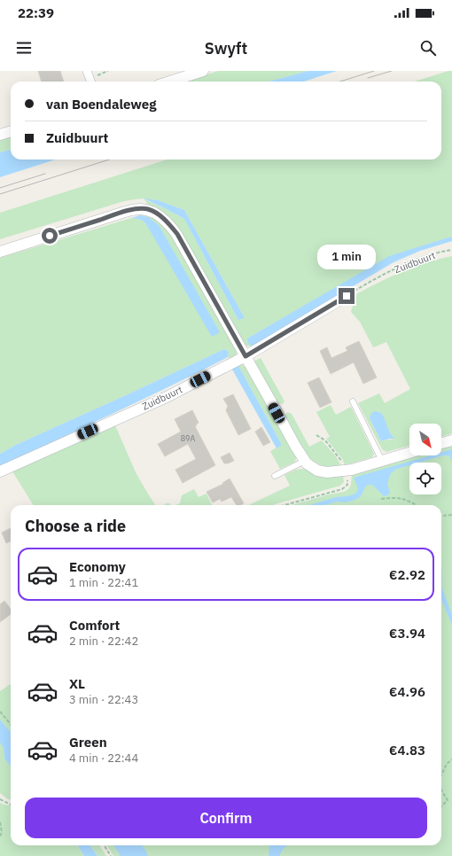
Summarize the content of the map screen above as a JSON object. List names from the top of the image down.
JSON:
{
  "streets": {
    "street": ["Zuidbuurt"]
  },
  "house_numbers": ["89A"],
  "north": "bottom right",
  "page": {
    "status": "22:39",
    "header": "Swyft",
    "banner": ["van Boendaleweg", "Zuidbuurt"],
    "bubble": "1 min",
    "heading": "Choose a ride",
    "list": [
      {
        "name": "Economy",
        "note": "1 min · 22:41",
        "value": "€2.92"
      },
      {
        "name": "Comfort",
        "note": "2 min · 22:42",
        "value": "€3.94"
      },
      {
        "name": "XL",
        "note": "3 min · 22:43",
        "value": "€4.96"
      },
      {
        "name": "Green",
        "note": "4 min · 22:44",
        "value": "€4.83"
      }
    ],
    "buttons": "Confirm"
  }
}
